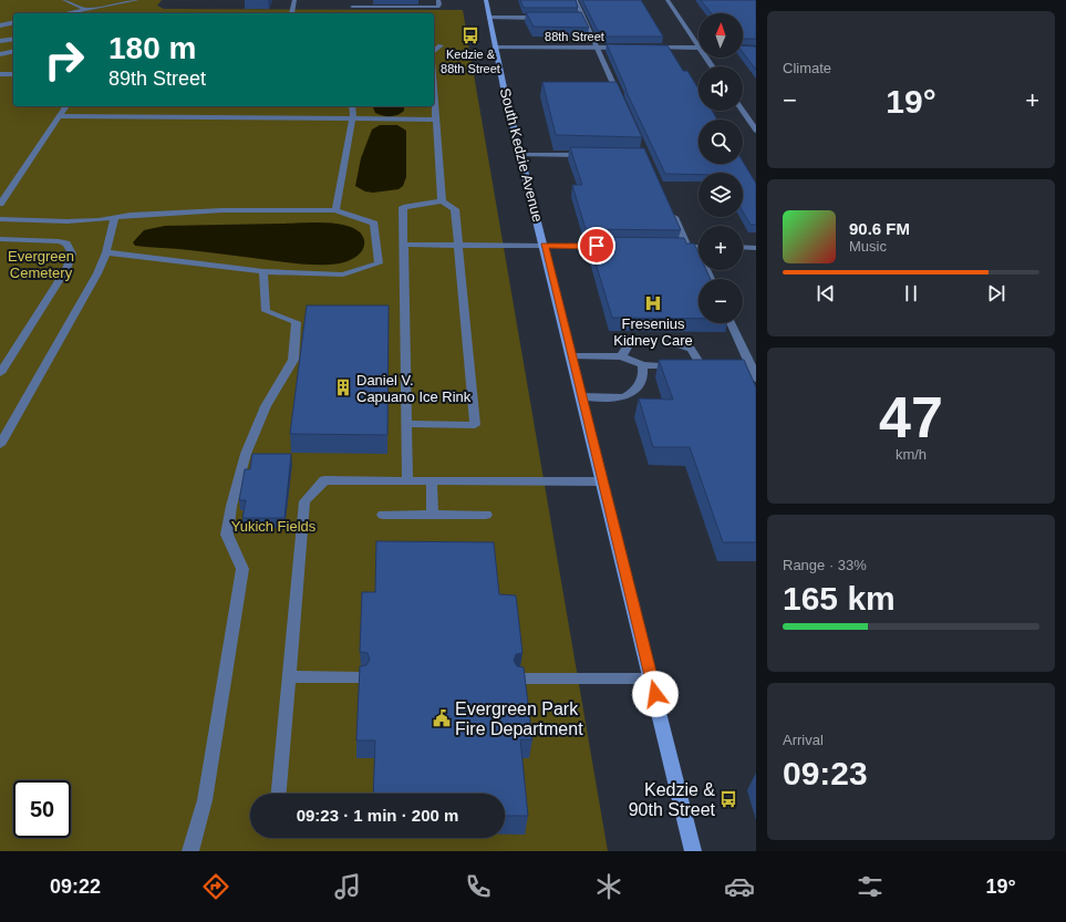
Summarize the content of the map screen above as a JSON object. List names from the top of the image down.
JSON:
{
  "streets": {
    "main road": ["South Kedzie Avenue"],
    "street": ["88th Street"]
  },
  "crossings": [
    ["88th Street", "South Kedzie Avenue"]
  ],
  "parks": ["Evergreen Cemetery", "Yukich Fields"],
  "places": {
    "bus stop": ["Kedzie & 88th Street", "Kedzie & 90th Street"],
    "hospital": ["Fresenius Kidney Care"],
    "building": ["Daniel V. Capuano Ice Rink"],
    "public building": ["Evergreen Park Fire Department"]
  },
  "north": "top",
  "page": {
    "tile": [
      "Climate",
      ["47", "km/h"],
      ["Range · 33%", "165 km"],
      ["Arrival", "09:23"]
    ],
    "map_buttons": ["+", "−"],
    "turn": ["180 m", "89th Street"],
    "heat": ["−", "19°", "+"],
    "song": ["90.6 FM", "Music"],
    "limit": "50",
    "trip": "09:23 · 1 min · 200 m",
    "tabs": ["09:22", "19°"]
  }
}
